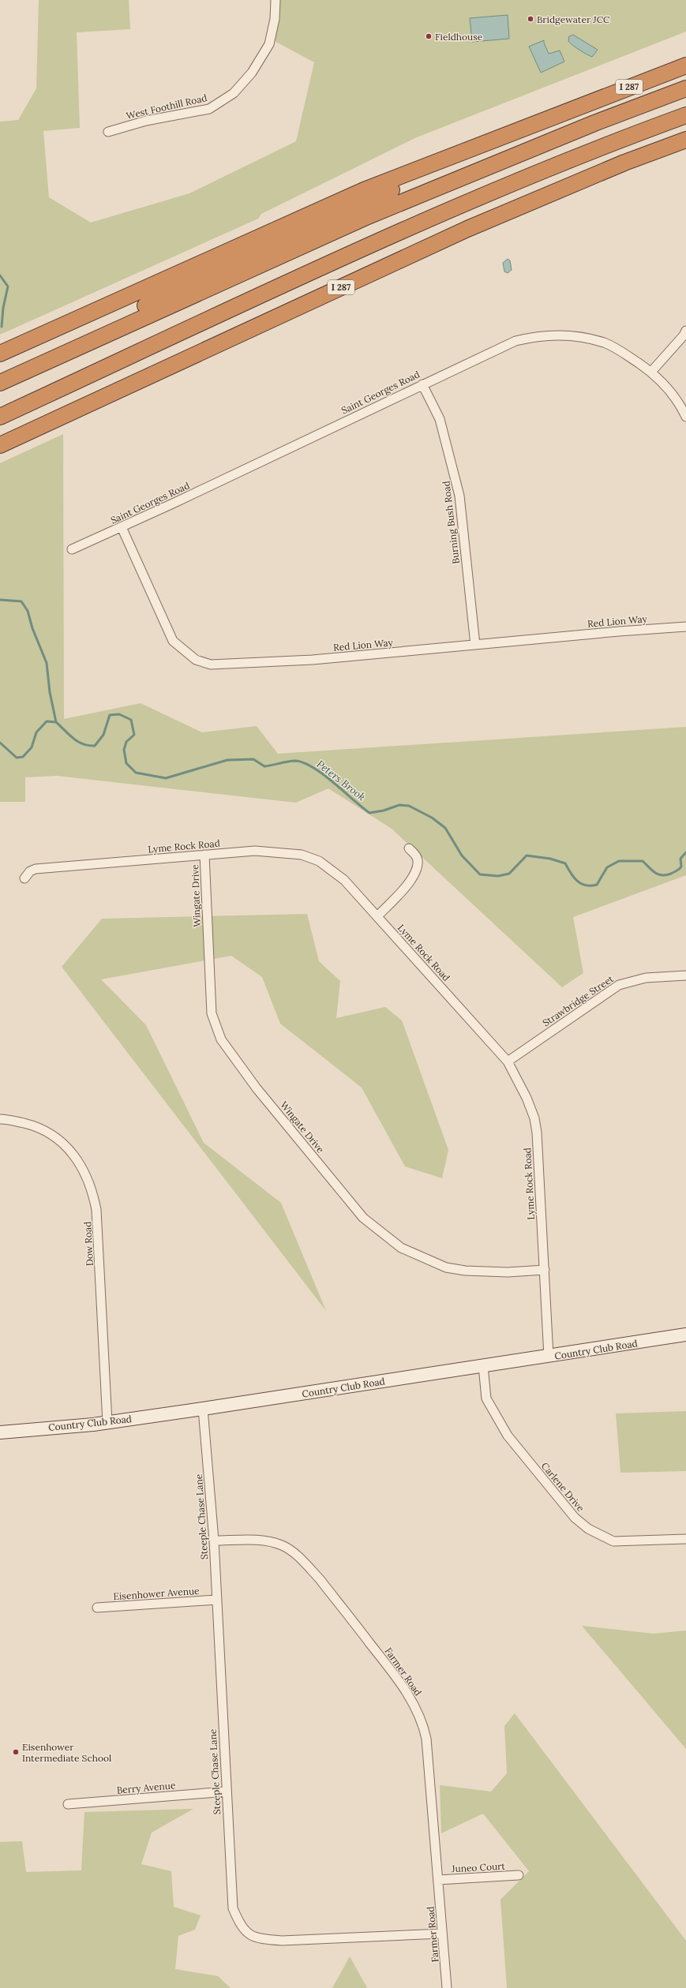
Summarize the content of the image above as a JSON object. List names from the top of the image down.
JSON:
{
  "streets": {
    "highway": ["I 287"],
    "street": [
      "West Foothill Road",
      "Saint Georges Road",
      "Burning Bush Road",
      "Red Lion Way",
      "Lyme Rock Road",
      "Wingate Drive",
      "Strawbridge Street",
      "Dow Road",
      "Country Club Road",
      "Carlene Drive",
      "Steeple Chase Lane",
      "Eisenhower Avenue",
      "Farmer Road",
      "Berry Avenue",
      "Juneo Court"
    ]
  },
  "crossings": [
    ["Saint Georges Road", "Burning Bush Road"],
    ["Saint Georges Road", "Red Lion Way"],
    ["Burning Bush Road", "Red Lion Way"],
    ["Lyme Rock Road", "Wingate Drive"],
    ["Lyme Rock Road", "Strawbridge Street"],
    ["Lyme Rock Road", "Country Club Road"],
    ["Dow Road", "Country Club Road"],
    ["Country Club Road", "Carlene Drive"],
    ["Country Club Road", "Steeple Chase Lane"],
    ["Steeple Chase Lane", "Eisenhower Avenue"],
    ["Steeple Chase Lane", "Farmer Road"],
    ["Steeple Chase Lane", "Berry Avenue"],
    ["Farmer Road", "Juneo Court"]
  ],
  "water": ["Peters Brook"],
  "places": ["Bridgewater JCC", "Fieldhouse", "Eisenhower Intermediate School"]
}
